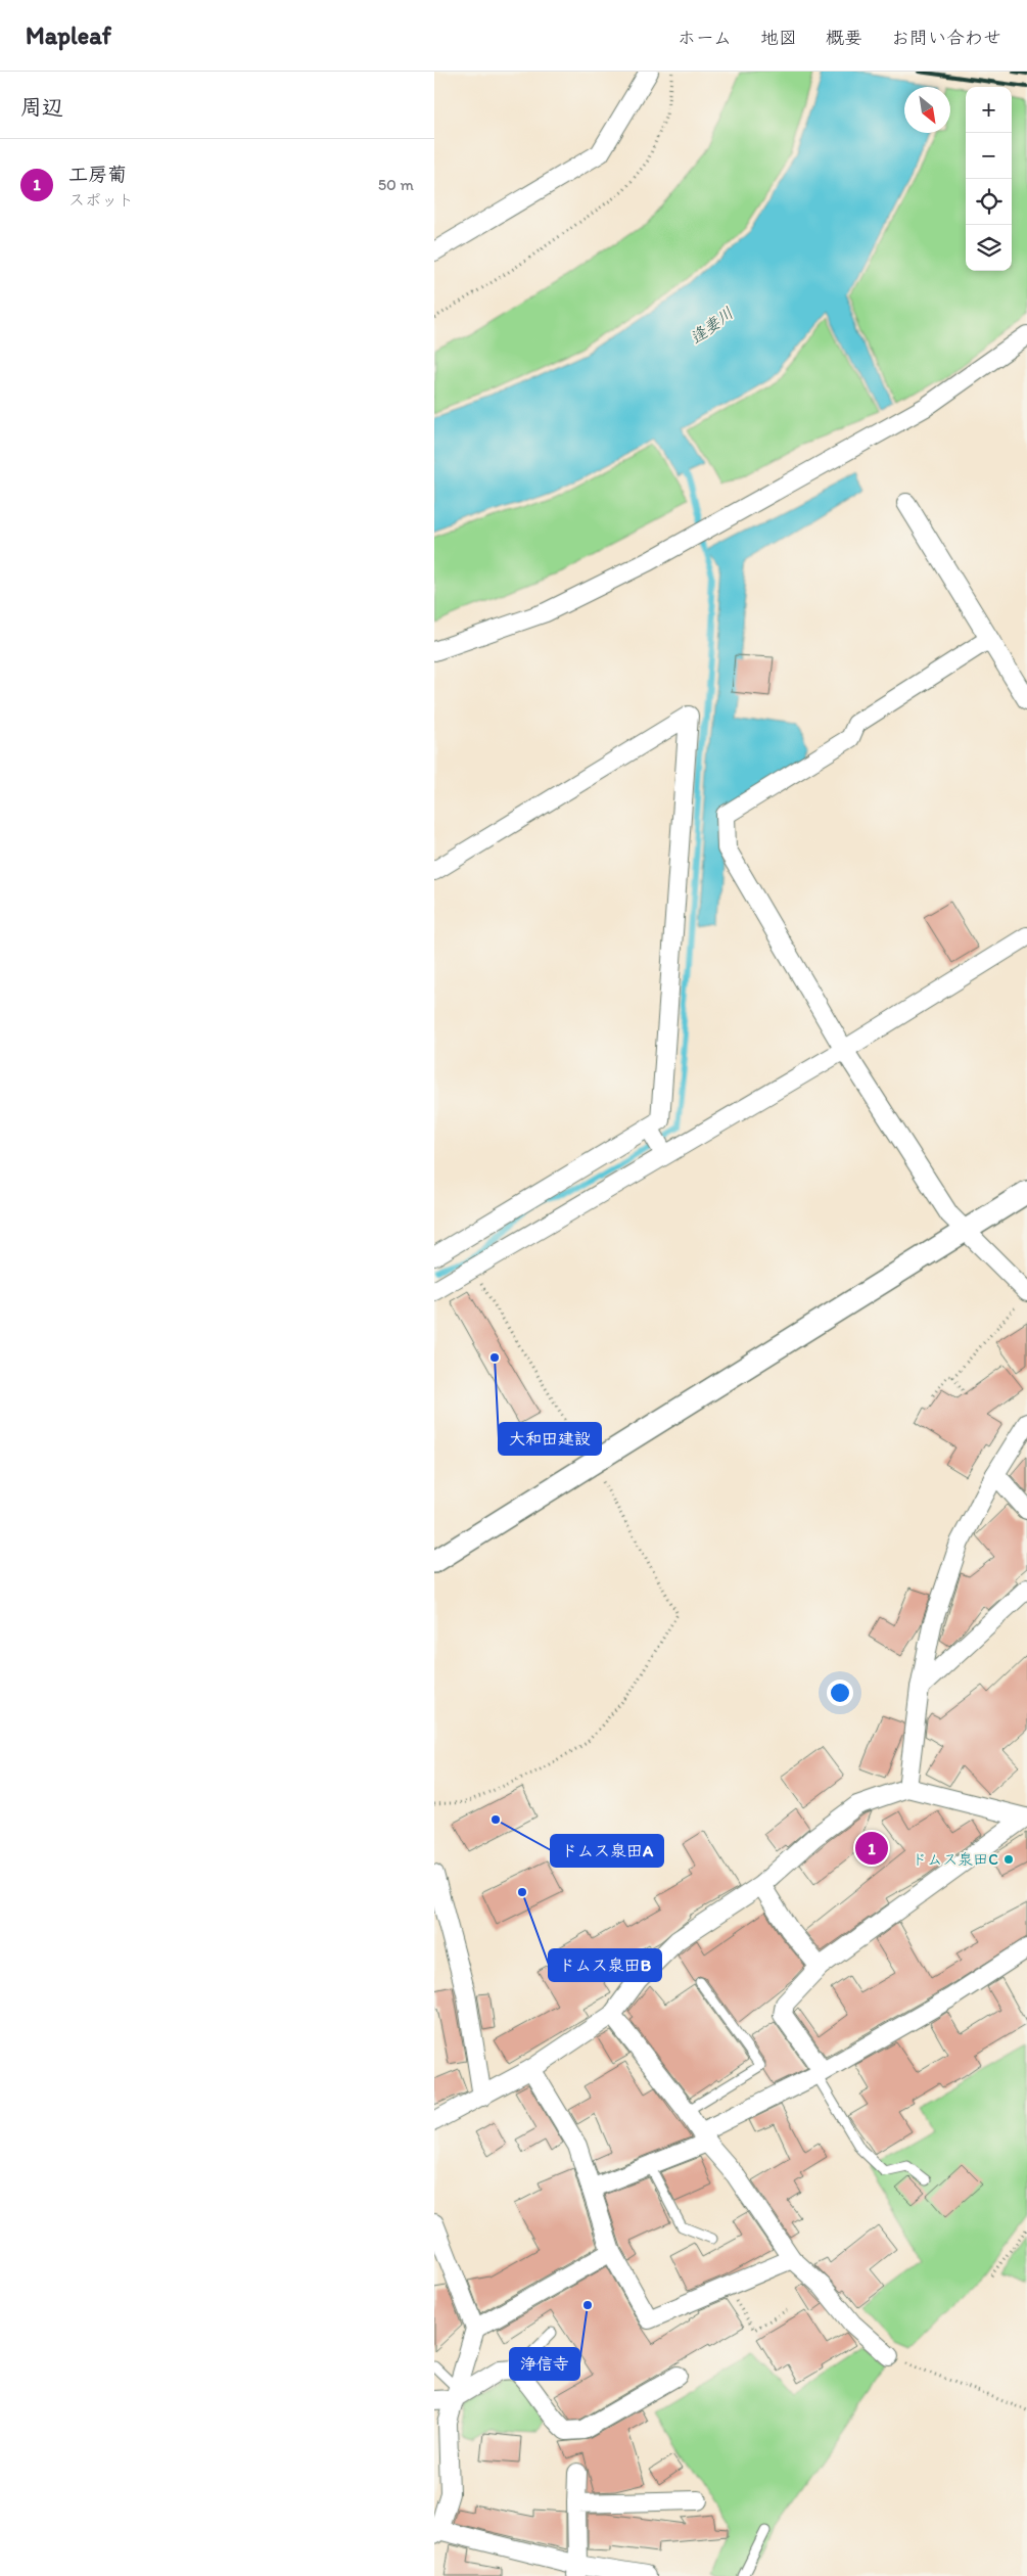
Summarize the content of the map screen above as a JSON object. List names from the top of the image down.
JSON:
{
  "water": ["逢妻川"],
  "places": [
    "大和田建設",
    "ドムス泉田A",
    "ドムス泉田C",
    "ドムス泉田B",
    "浄信寺"
  ],
  "north": "bottom right",
  "page": {
    "header": "Mapleaf",
    "nav": [
      "ホーム",
      "地図",
      "概要",
      "お問い合わせ"
    ],
    "heading": "周辺",
    "map_buttons": ["+", "−"],
    "list": [
      {
        "mark": "1",
        "name": "工房葡",
        "note": "スポット",
        "value": "50 m"
      }
    ],
    "pins": "1"
  }
}
